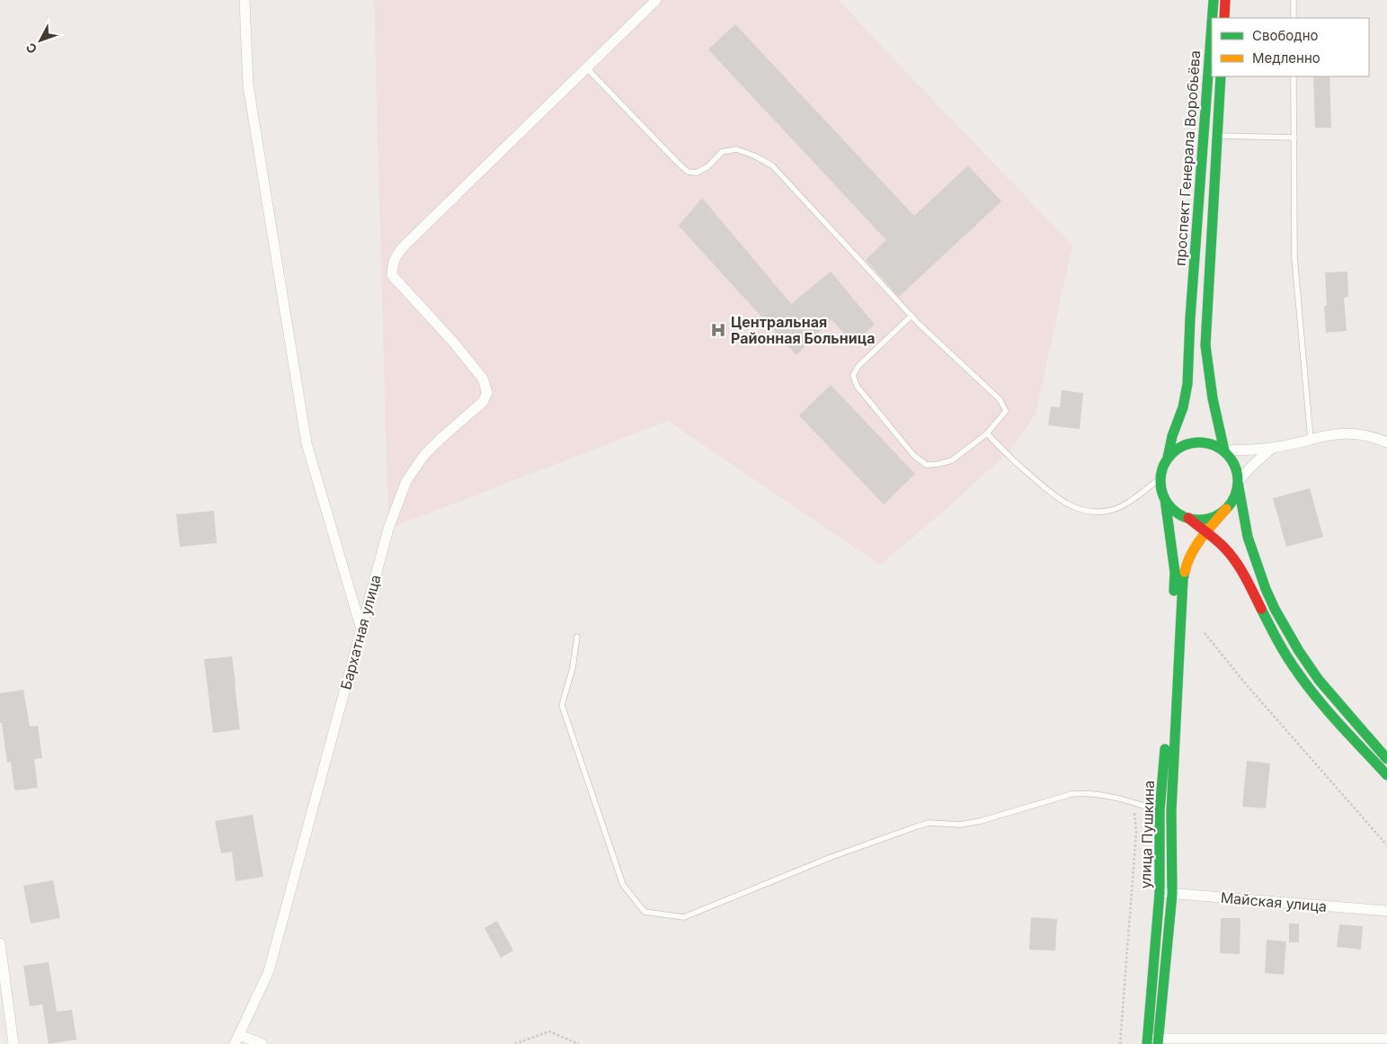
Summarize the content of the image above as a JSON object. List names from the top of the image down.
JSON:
{
  "streets": {
    "main road": ["проспект Генерала Воробьёва", "улица Пушкина"],
    "street": ["Бархатная улица", "Майская улица"]
  },
  "crossings": [
    ["проспект Генерала Воробьёва", "улица Пушкина"],
    ["улица Пушкина", "Майская улица"]
  ],
  "places": {
    "hospital": ["Центральная Районная Больница"]
  },
  "legend": ["Свободно", "Медленно"],
  "north": "bottom left"
}
